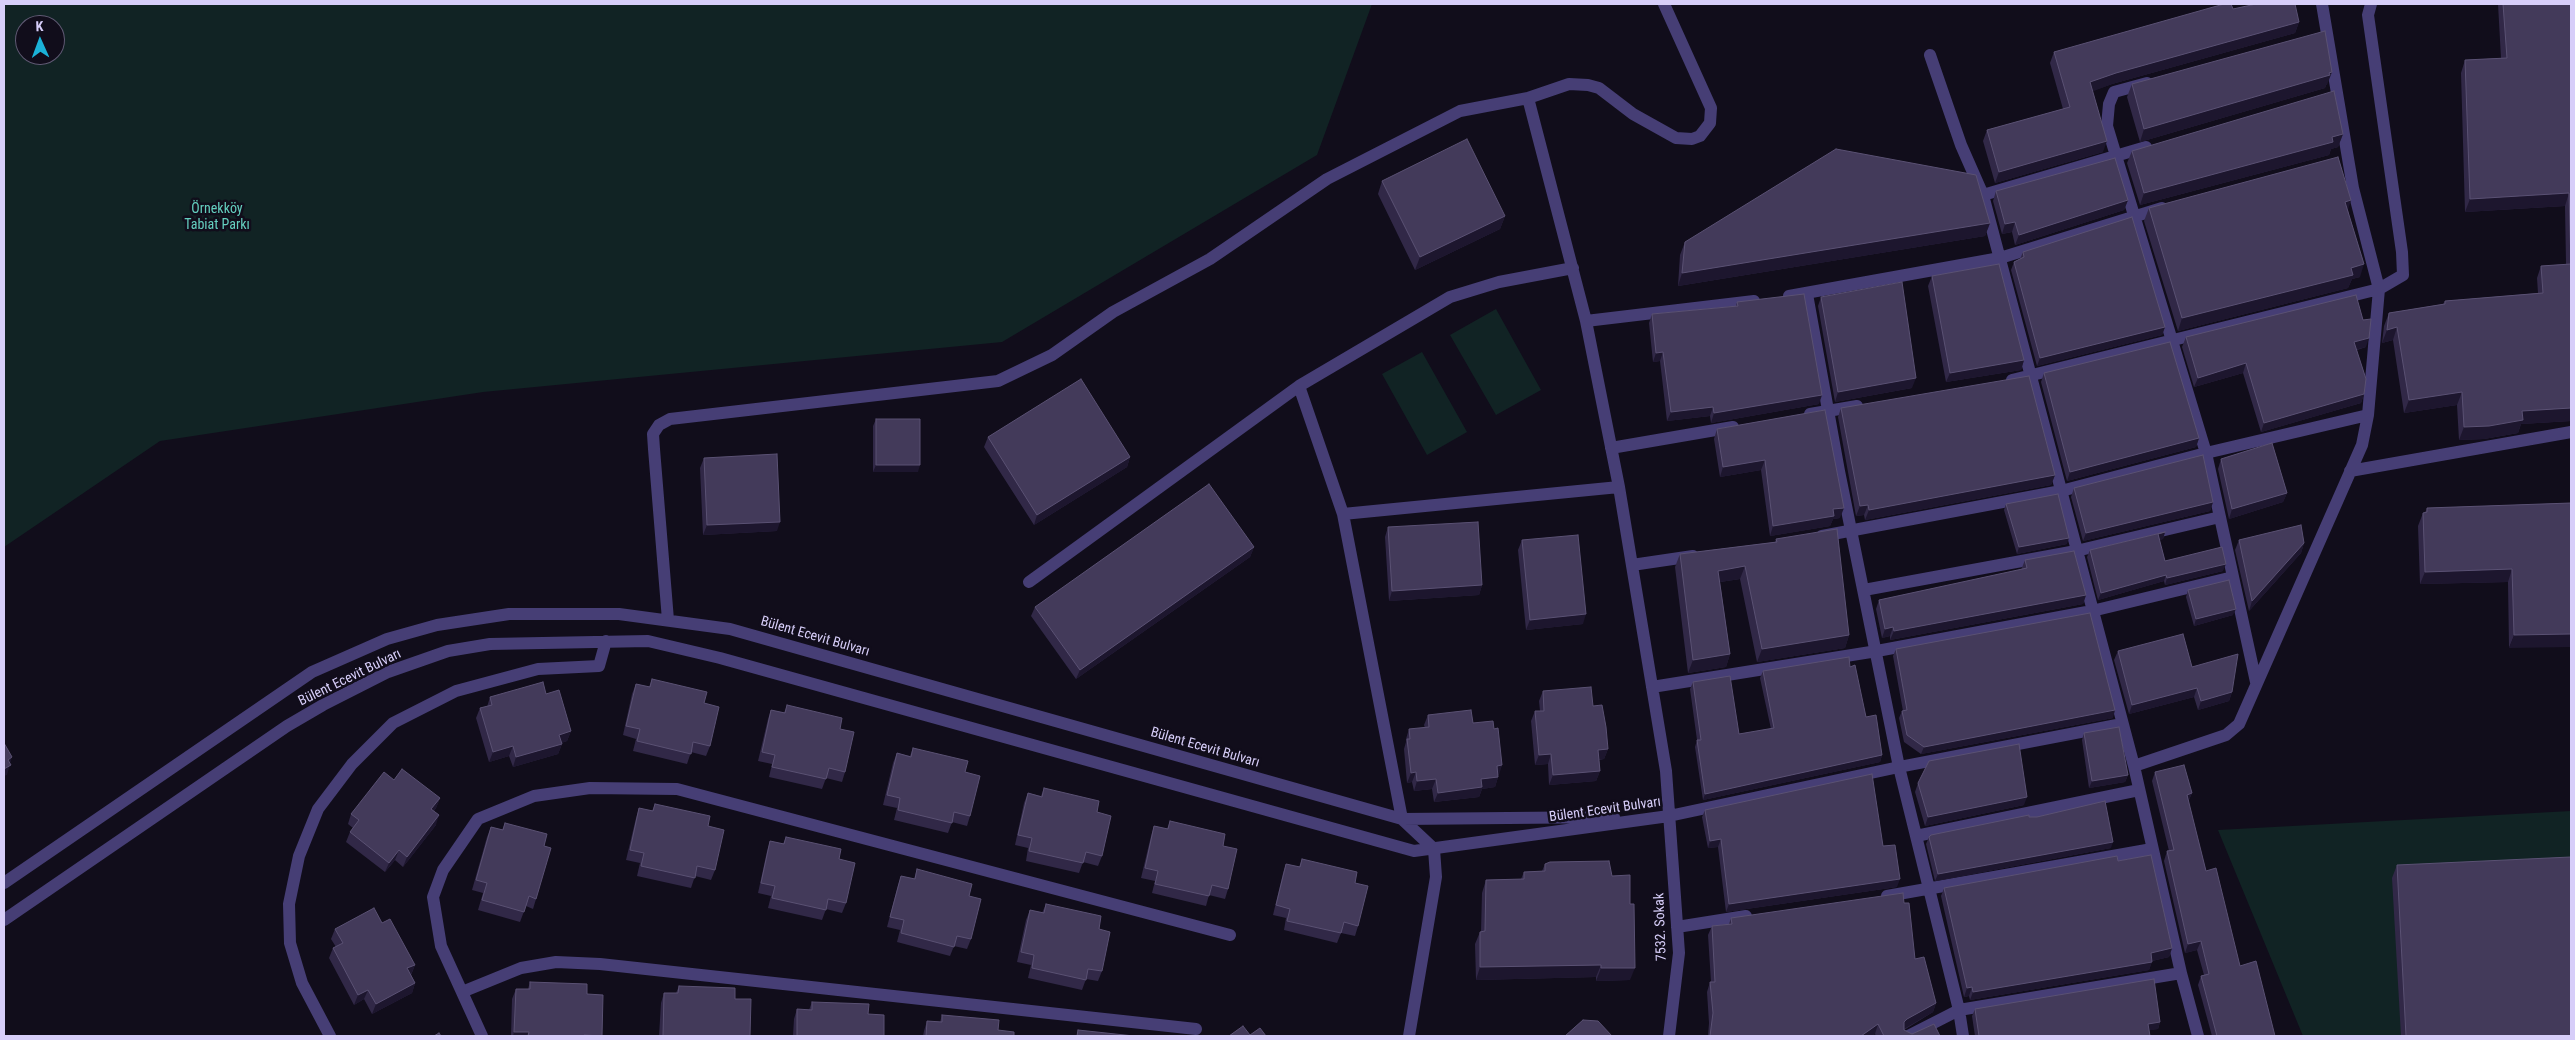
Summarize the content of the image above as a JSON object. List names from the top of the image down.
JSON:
{
  "streets": {
    "street": ["Bülent Ecevit Bulvarı", "7532. Sokak"]
  },
  "crossings": [
    ["Bülent Ecevit Bulvarı", "7532. Sokak"]
  ],
  "parks": ["Örnekköy Tabiat Parkı"],
  "north": "top"
}
